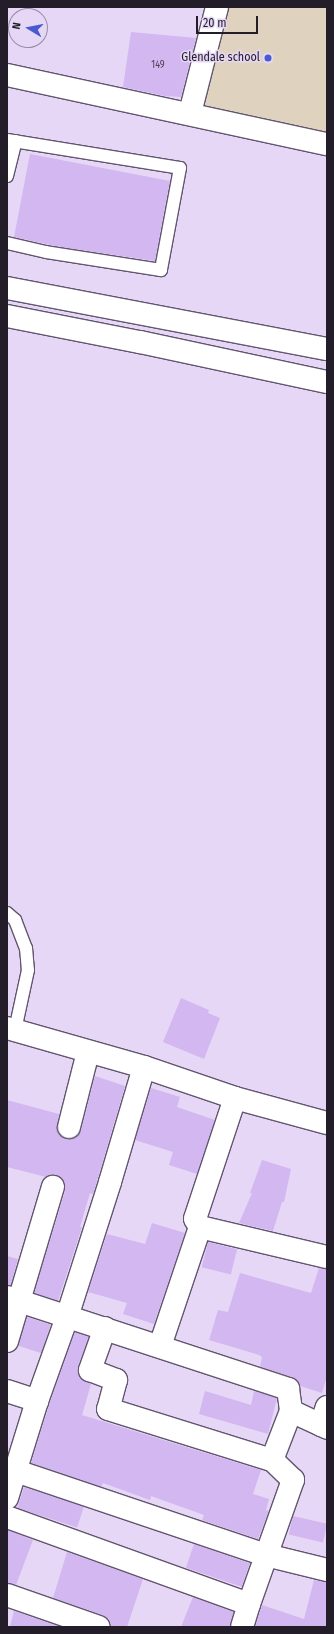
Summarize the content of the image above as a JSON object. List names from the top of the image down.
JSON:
{
  "places": ["Glendale school"],
  "house_numbers": ["149"],
  "scale_bar": "20 m",
  "north": "left"
}
